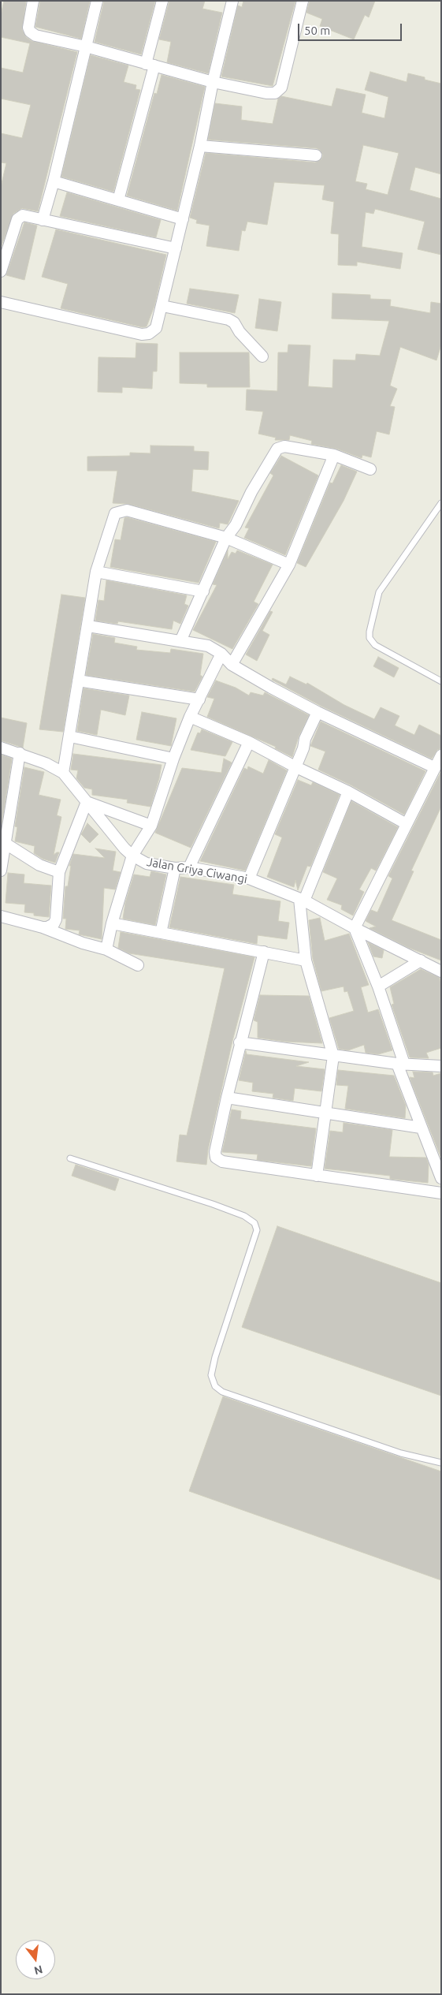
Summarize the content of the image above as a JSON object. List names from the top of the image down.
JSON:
{
  "streets": {
    "street": ["Jalan Griya Ciwangi"]
  },
  "scale_bar": "50 m",
  "north": "bottom"
}
